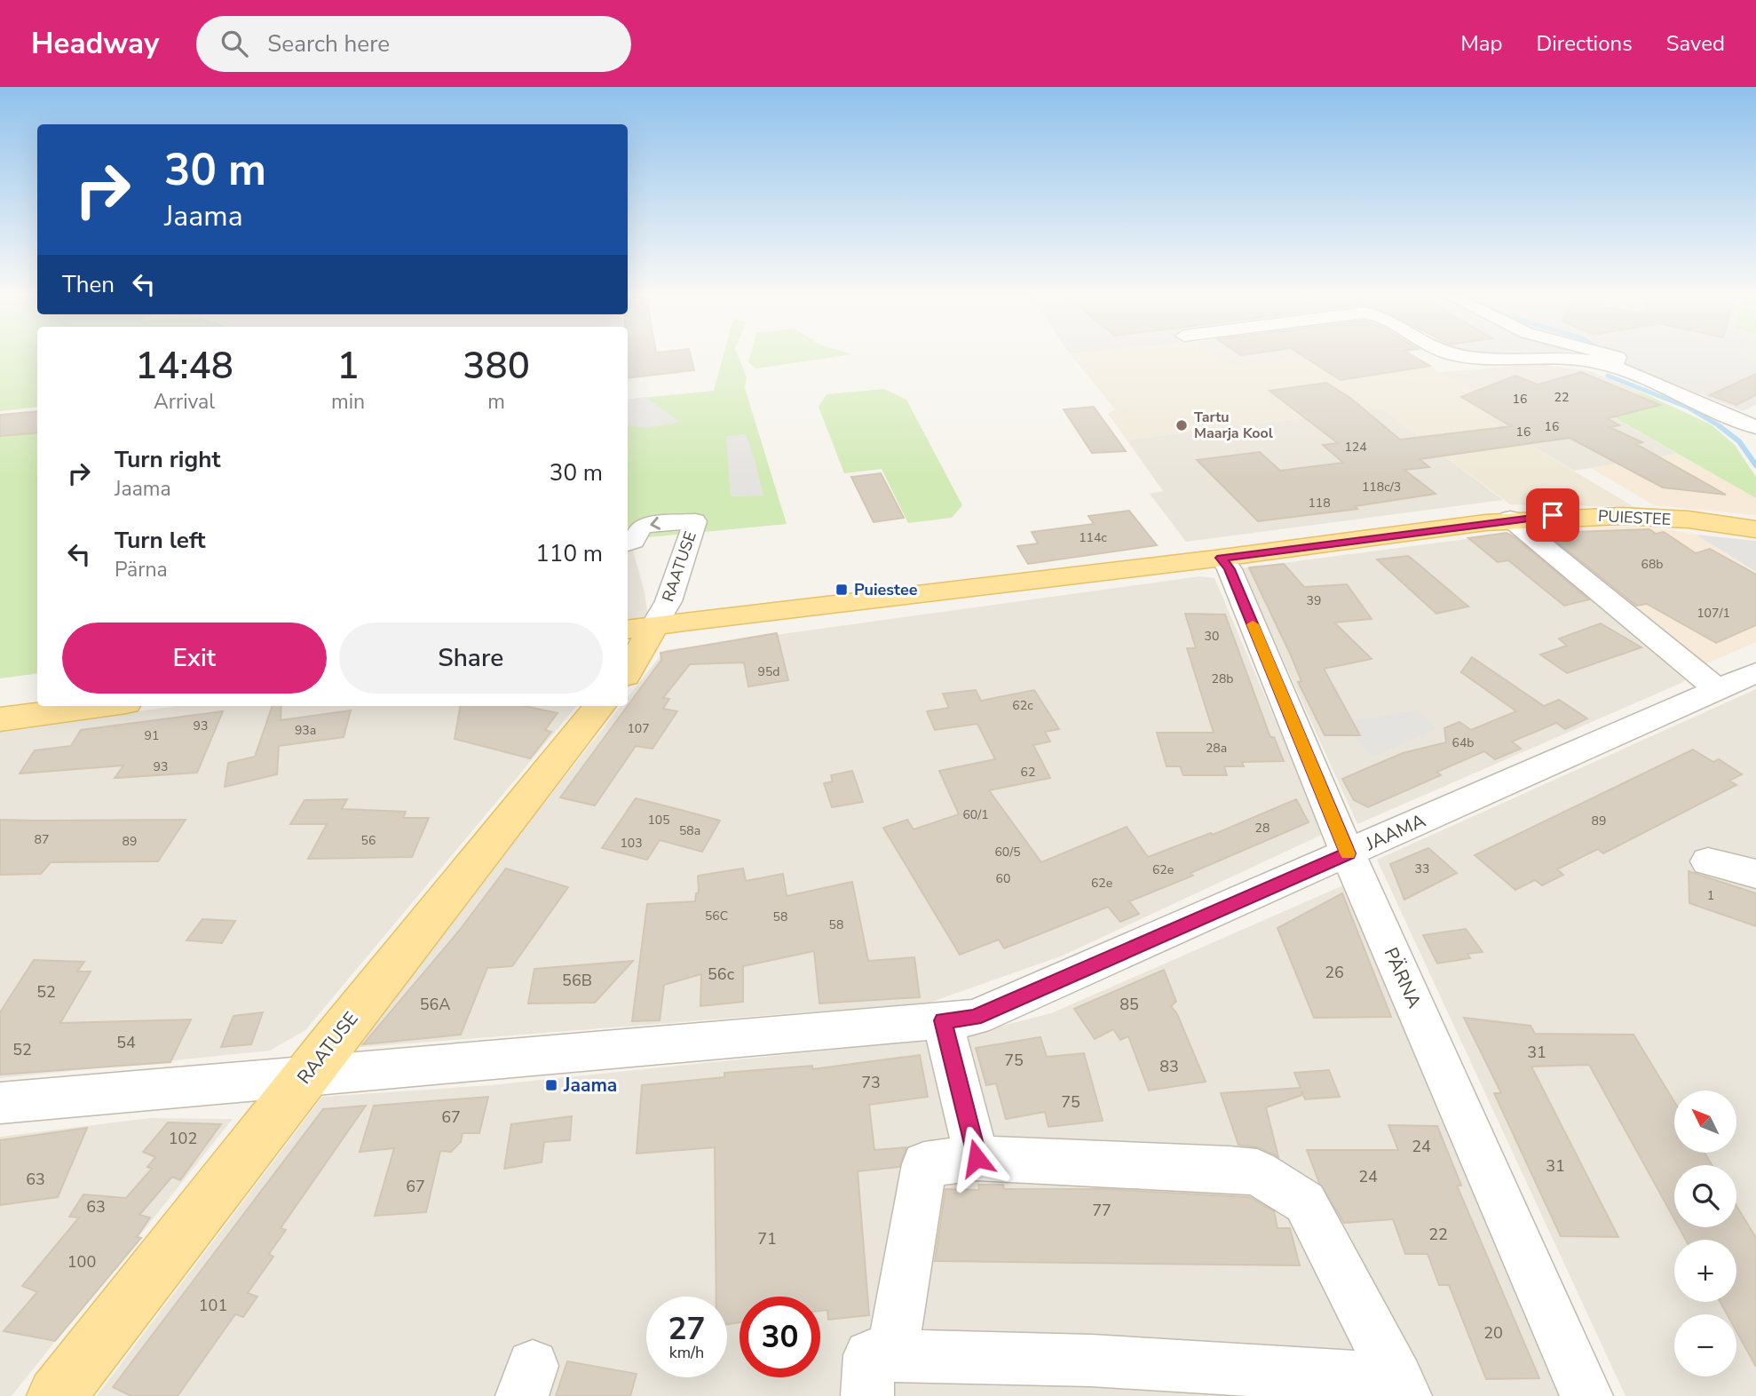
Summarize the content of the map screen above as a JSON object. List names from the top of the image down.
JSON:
{
  "streets": {
    "main road": ["PUIESTEE", "RAATUSE"],
    "street": ["JAAMA", "PÄRNA"]
  },
  "crossings": [
    ["PUIESTEE", "RAATUSE"],
    ["PUIESTEE", "PÄRNA"],
    ["RAATUSE", "JAAMA"],
    ["JAAMA", "PÄRNA"]
  ],
  "places": {
    "other": ["Tartu Maarja Kool"],
    "transit": ["Puiestee", "Jaama"]
  },
  "house_numbers": [
    "22",
    "16",
    "16",
    "16",
    "124",
    "118c/3",
    "118",
    "114c",
    "68b",
    "39",
    "107/1",
    "30",
    "95d",
    "28b",
    "62c",
    "93",
    "107",
    "93a",
    "91",
    "64b",
    "28a",
    "93",
    "62",
    "60/1",
    "105",
    "89",
    "28",
    "58a",
    "87",
    "56",
    "89",
    "103",
    "60/5",
    "33",
    "62e",
    "60",
    "62e",
    "1",
    "56C",
    "58",
    "58",
    "26",
    "56c",
    "56B",
    "52",
    "56A",
    "85",
    "54",
    "52",
    "31",
    "75",
    "83",
    "73",
    "75",
    "67",
    "102",
    "24",
    "31",
    "24",
    "63",
    "67",
    "63",
    "77",
    "22",
    "71",
    "100",
    "101",
    "20"
  ],
  "north": "top left",
  "page": {
    "header": "Headway",
    "search": "Search here",
    "nav": ["Map", "Directions", "Saved"],
    "turn": ["30 m", "Jaama"],
    "then": "Then",
    "eta": [
      "14:48",
      "Arrival",
      "1",
      "min",
      "380",
      "m"
    ],
    "list": [
      {
        "name": "Turn right",
        "note": "Jaama",
        "value": "30 m"
      },
      {
        "name": "Turn left",
        "note": "Pärna",
        "value": "110 m"
      }
    ],
    "buttons": ["Exit", "Share"],
    "map_buttons": ["+", "−"],
    "speed": "27 km/h",
    "limit": "30"
  }
}
